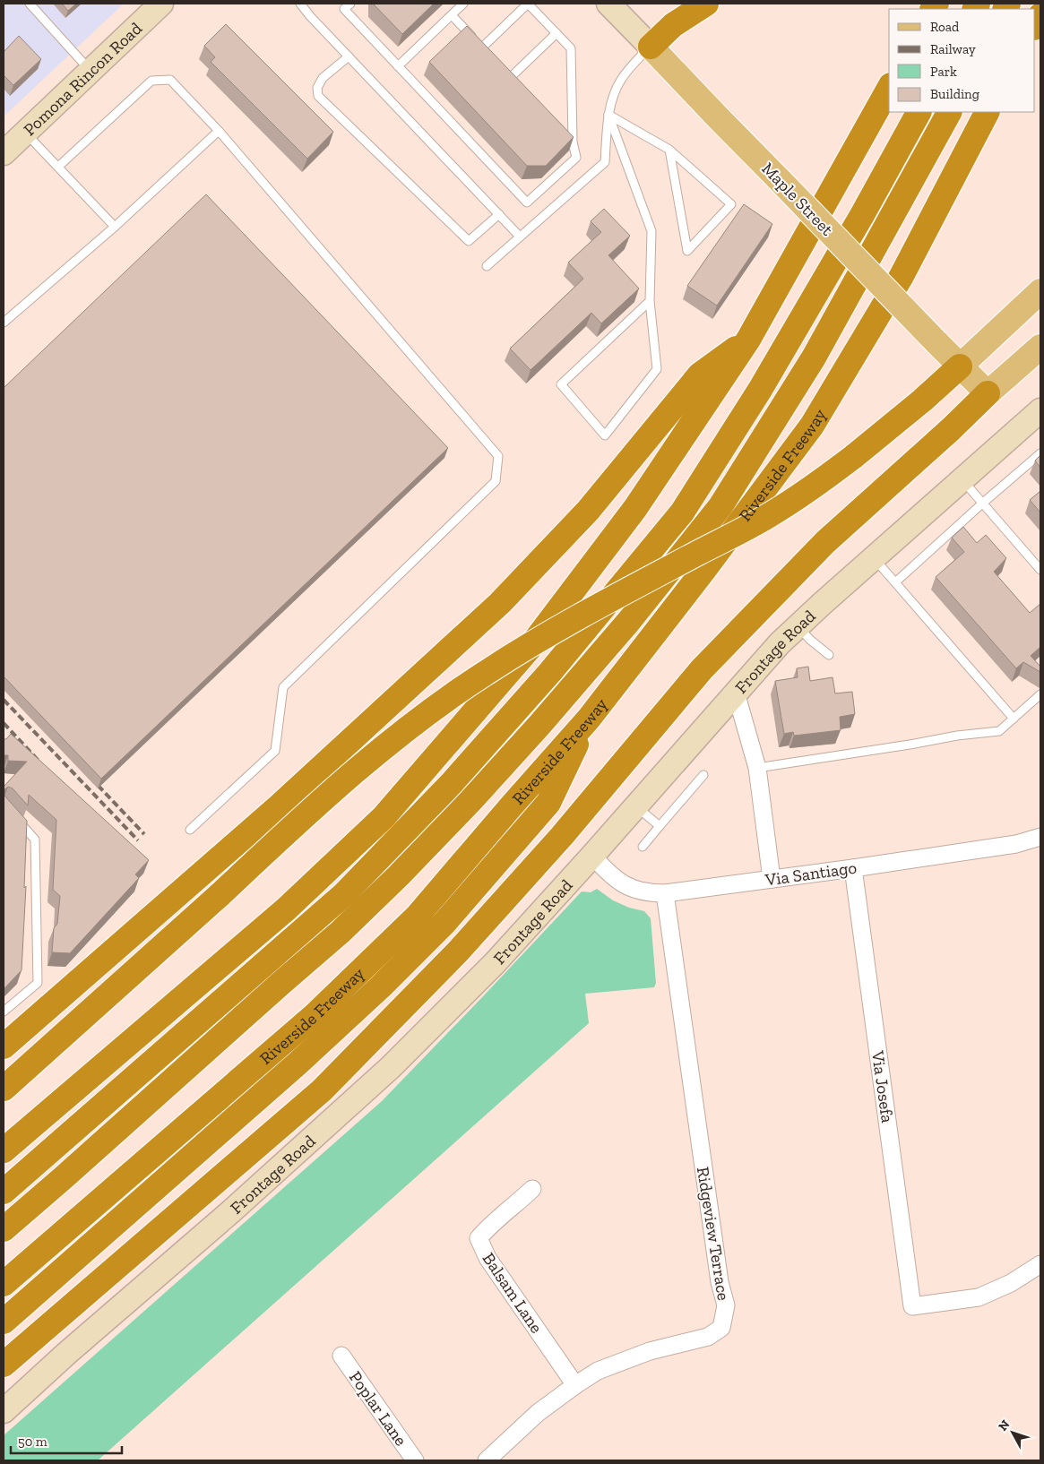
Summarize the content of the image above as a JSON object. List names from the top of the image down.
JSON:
{
  "streets": {
    "highway": ["Riverside Freeway"],
    "main road": ["Pomona Rincon Road", "Maple Street", "Frontage Road"],
    "street": [
      "Via Santiago",
      "Via Josefa",
      "Ridgeview Terrace",
      "Balsam Lane",
      "Poplar Lane"
    ]
  },
  "crossings": [
    ["Frontage Road", "Via Santiago"],
    ["Via Santiago", "Via Josefa"],
    ["Via Santiago", "Ridgeview Terrace"],
    ["Ridgeview Terrace", "Balsam Lane"]
  ],
  "legend": [
    "Road",
    "Railway",
    "Park",
    "Building"
  ],
  "scale_bar": "50 m",
  "north": "top left"
}
